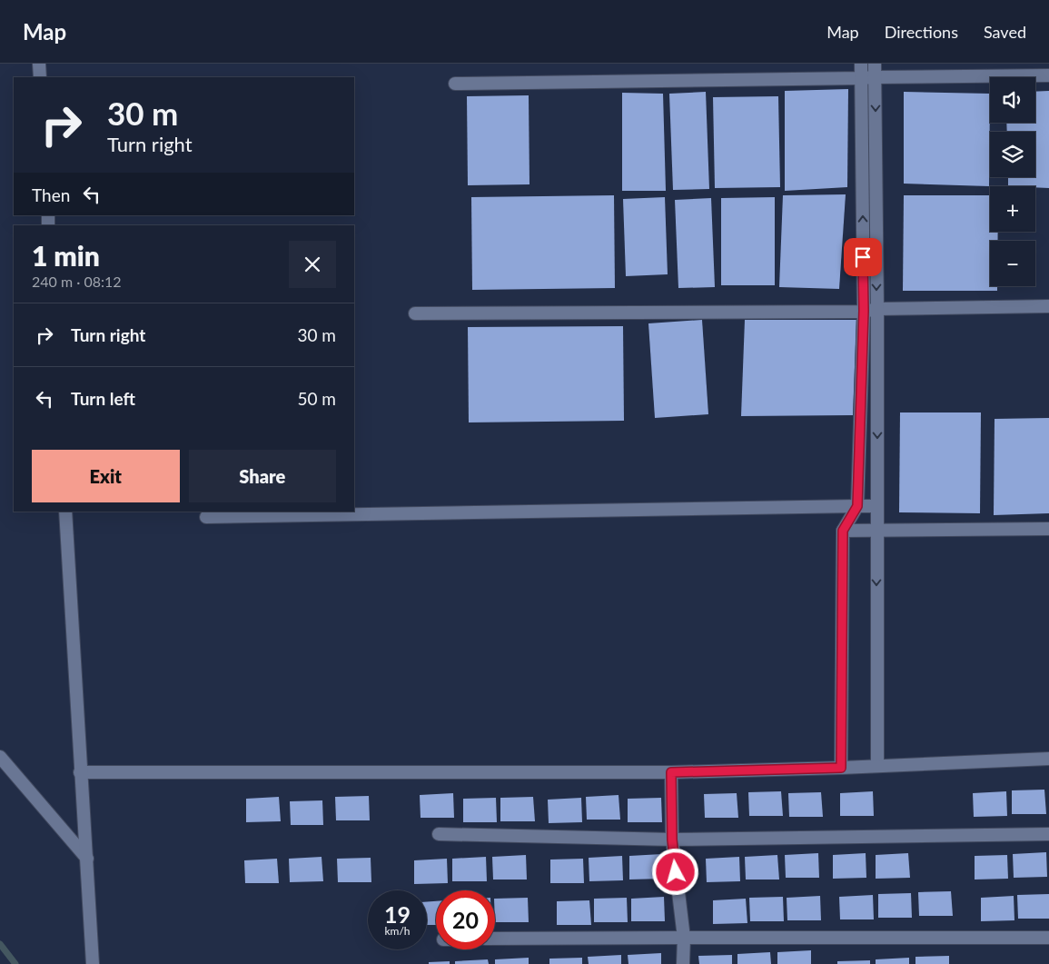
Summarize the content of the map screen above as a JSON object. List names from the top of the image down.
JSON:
{
  "page": {
    "header": "Map",
    "nav": ["Map", "Directions", "Saved"],
    "map_buttons": ["+", "−"],
    "turn": ["30 m", "Turn right"],
    "then": "Then",
    "heading": ["1 min", "240 m · 08:12"],
    "list": [
      {
        "name": "Turn right",
        "value": "30 m"
      },
      {
        "name": "Turn left",
        "value": "50 m"
      }
    ],
    "buttons": ["Exit", "Share"],
    "speed": "19 km/h",
    "limit": "20"
  }
}
